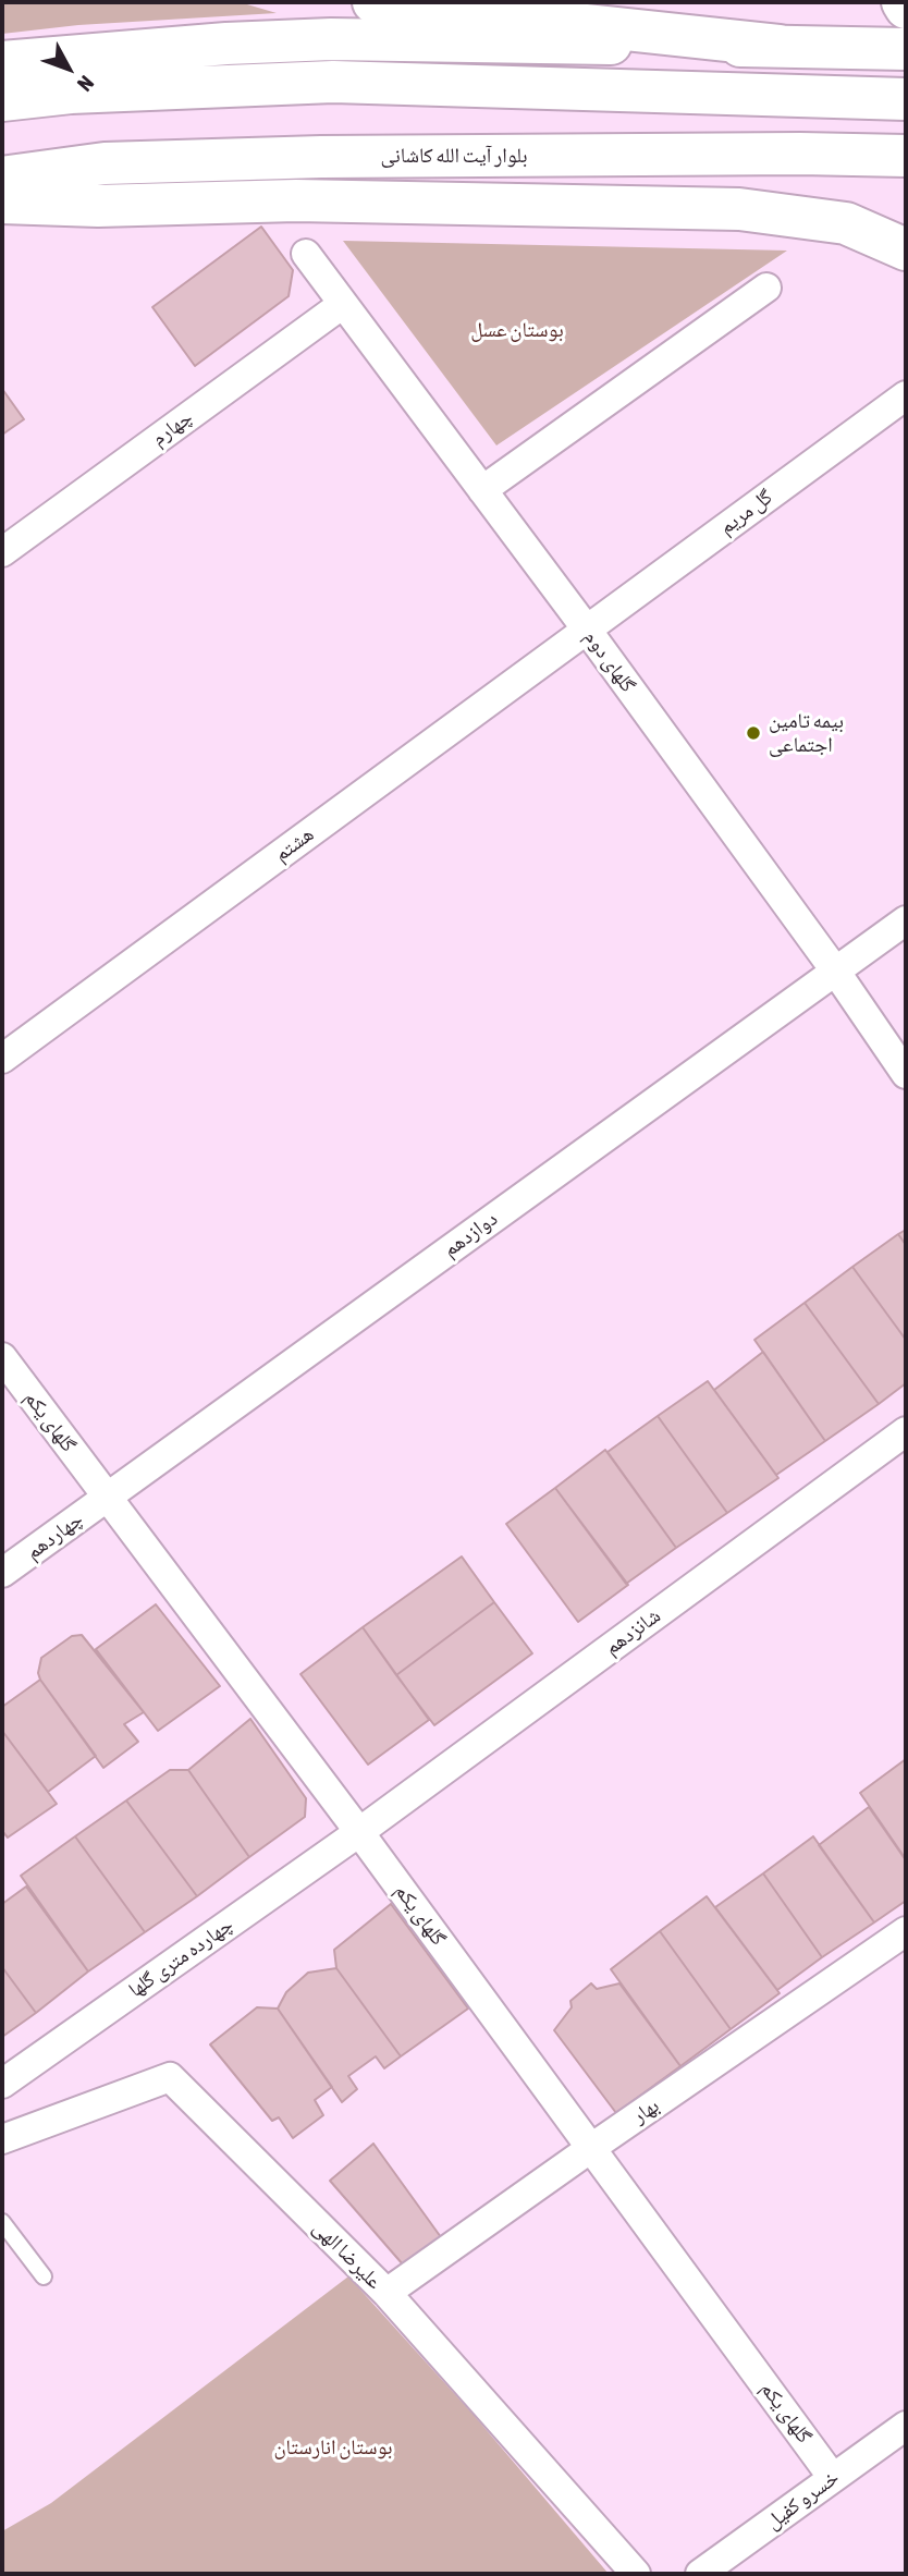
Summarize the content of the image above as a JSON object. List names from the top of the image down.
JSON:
{
  "streets": {
    "main road": ["بلوار آیت الله کاشانی"],
    "street": [
      "چهارم",
      "گل مریم",
      "گلهای دوم",
      "هشتم",
      "دوازدهم",
      "گلهای یکم",
      "چهاردهم",
      "شانزدهم",
      "چهارده متری گلها",
      "بهار",
      "علیرضا الهی",
      "خسرو کفیل"
    ]
  },
  "crossings": [
    ["چهارم", "گلهای دوم"],
    ["گل مریم", "گلهای دوم"],
    ["گل مریم", "هشتم"],
    ["گلهای دوم", "هشتم"],
    ["گلهای دوم", "دوازدهم"],
    ["دوازدهم", "گلهای یکم"],
    ["دوازدهم", "چهاردهم"],
    ["گلهای یکم", "چهاردهم"],
    ["گلهای یکم", "شانزدهم"],
    ["گلهای یکم", "چهارده متری گلها"],
    ["گلهای یکم", "بهار"],
    ["گلهای یکم", "خسرو کفیل"],
    ["شانزدهم", "چهارده متری گلها"],
    ["بهار", "علیرضا الهی"]
  ],
  "parks": ["بوستان عسل", "بوستان انارستان"],
  "places": ["بیمه تامین اجتماعی"],
  "north": "bottom right"
}
